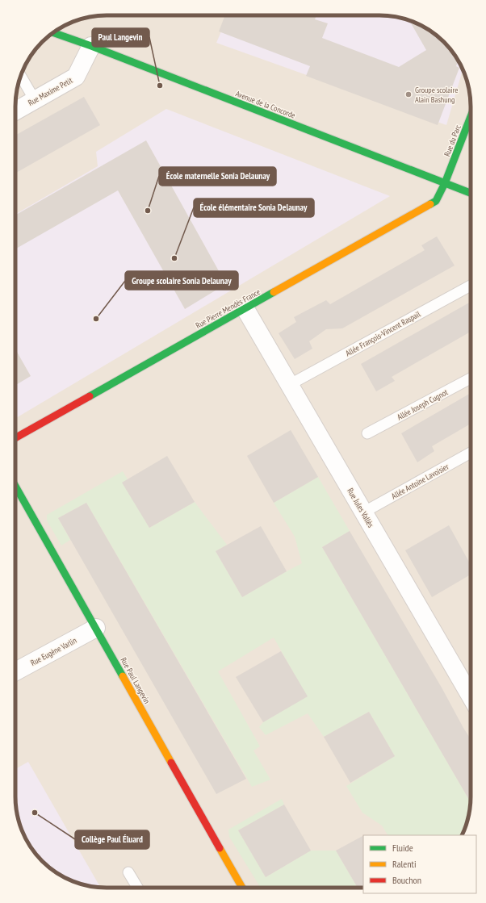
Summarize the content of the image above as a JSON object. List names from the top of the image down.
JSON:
{
  "streets": {
    "street": [
      "Rue Maxime Petit",
      "Avenue de la Concorde",
      "Rue du Parc",
      "Rue Pierre Mendès France",
      "Rue Jules Vallès",
      "Rue Eugène Varlin",
      "Rue Paul Langevin"
    ],
    "lane": ["Allée François-Vincent Raspail", "Allée Joseph Cugnot", "Allée Antoine Lavoisier"]
  },
  "crossings": [
    ["Rue Maxime Petit", "Avenue de la Concorde"],
    ["Avenue de la Concorde", "Rue du Parc"],
    ["Avenue de la Concorde", "Rue Pierre Mendès France"],
    ["Rue du Parc", "Rue Pierre Mendès France"],
    ["Rue Pierre Mendès France", "Rue Jules Vallès"],
    ["Allée François-Vincent Raspail", "Rue Jules Vallès"],
    ["Allée Antoine Lavoisier", "Rue Jules Vallès"],
    ["Rue Eugène Varlin", "Rue Paul Langevin"]
  ],
  "places": [
    "Paul Langevin",
    "Groupe scolaire Alain Bashung",
    "École maternelle Sonia Delaunay",
    "École élémentaire Sonia Delaunay",
    "Groupe scolaire Sonia Delaunay",
    "Collège Paul Éluard"
  ],
  "legend": ["Fluide", "Ralenti", "Bouchon"]
}
